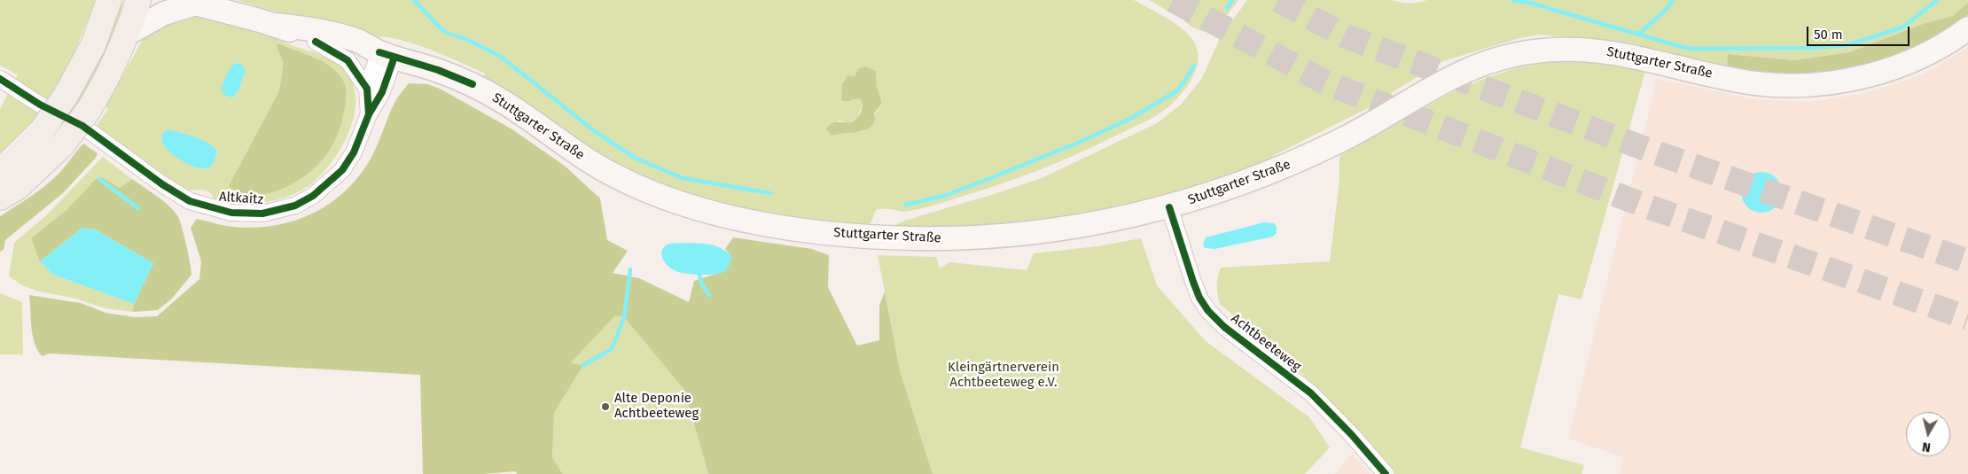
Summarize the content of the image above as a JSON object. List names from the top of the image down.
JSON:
{
  "streets": {
    "main road": ["Stuttgarter Straße"],
    "street": ["Altkaitz", "Achtbeeteweg"]
  },
  "crossings": [
    ["Stuttgarter Straße", "Altkaitz"],
    ["Stuttgarter Straße", "Achtbeeteweg"]
  ],
  "parks": ["Kleingärtnerverein Achtbeeteweg e.V."],
  "places": ["Alte Deponie Achtbeeteweg"],
  "scale_bar": "50 m",
  "north": "bottom"
}
